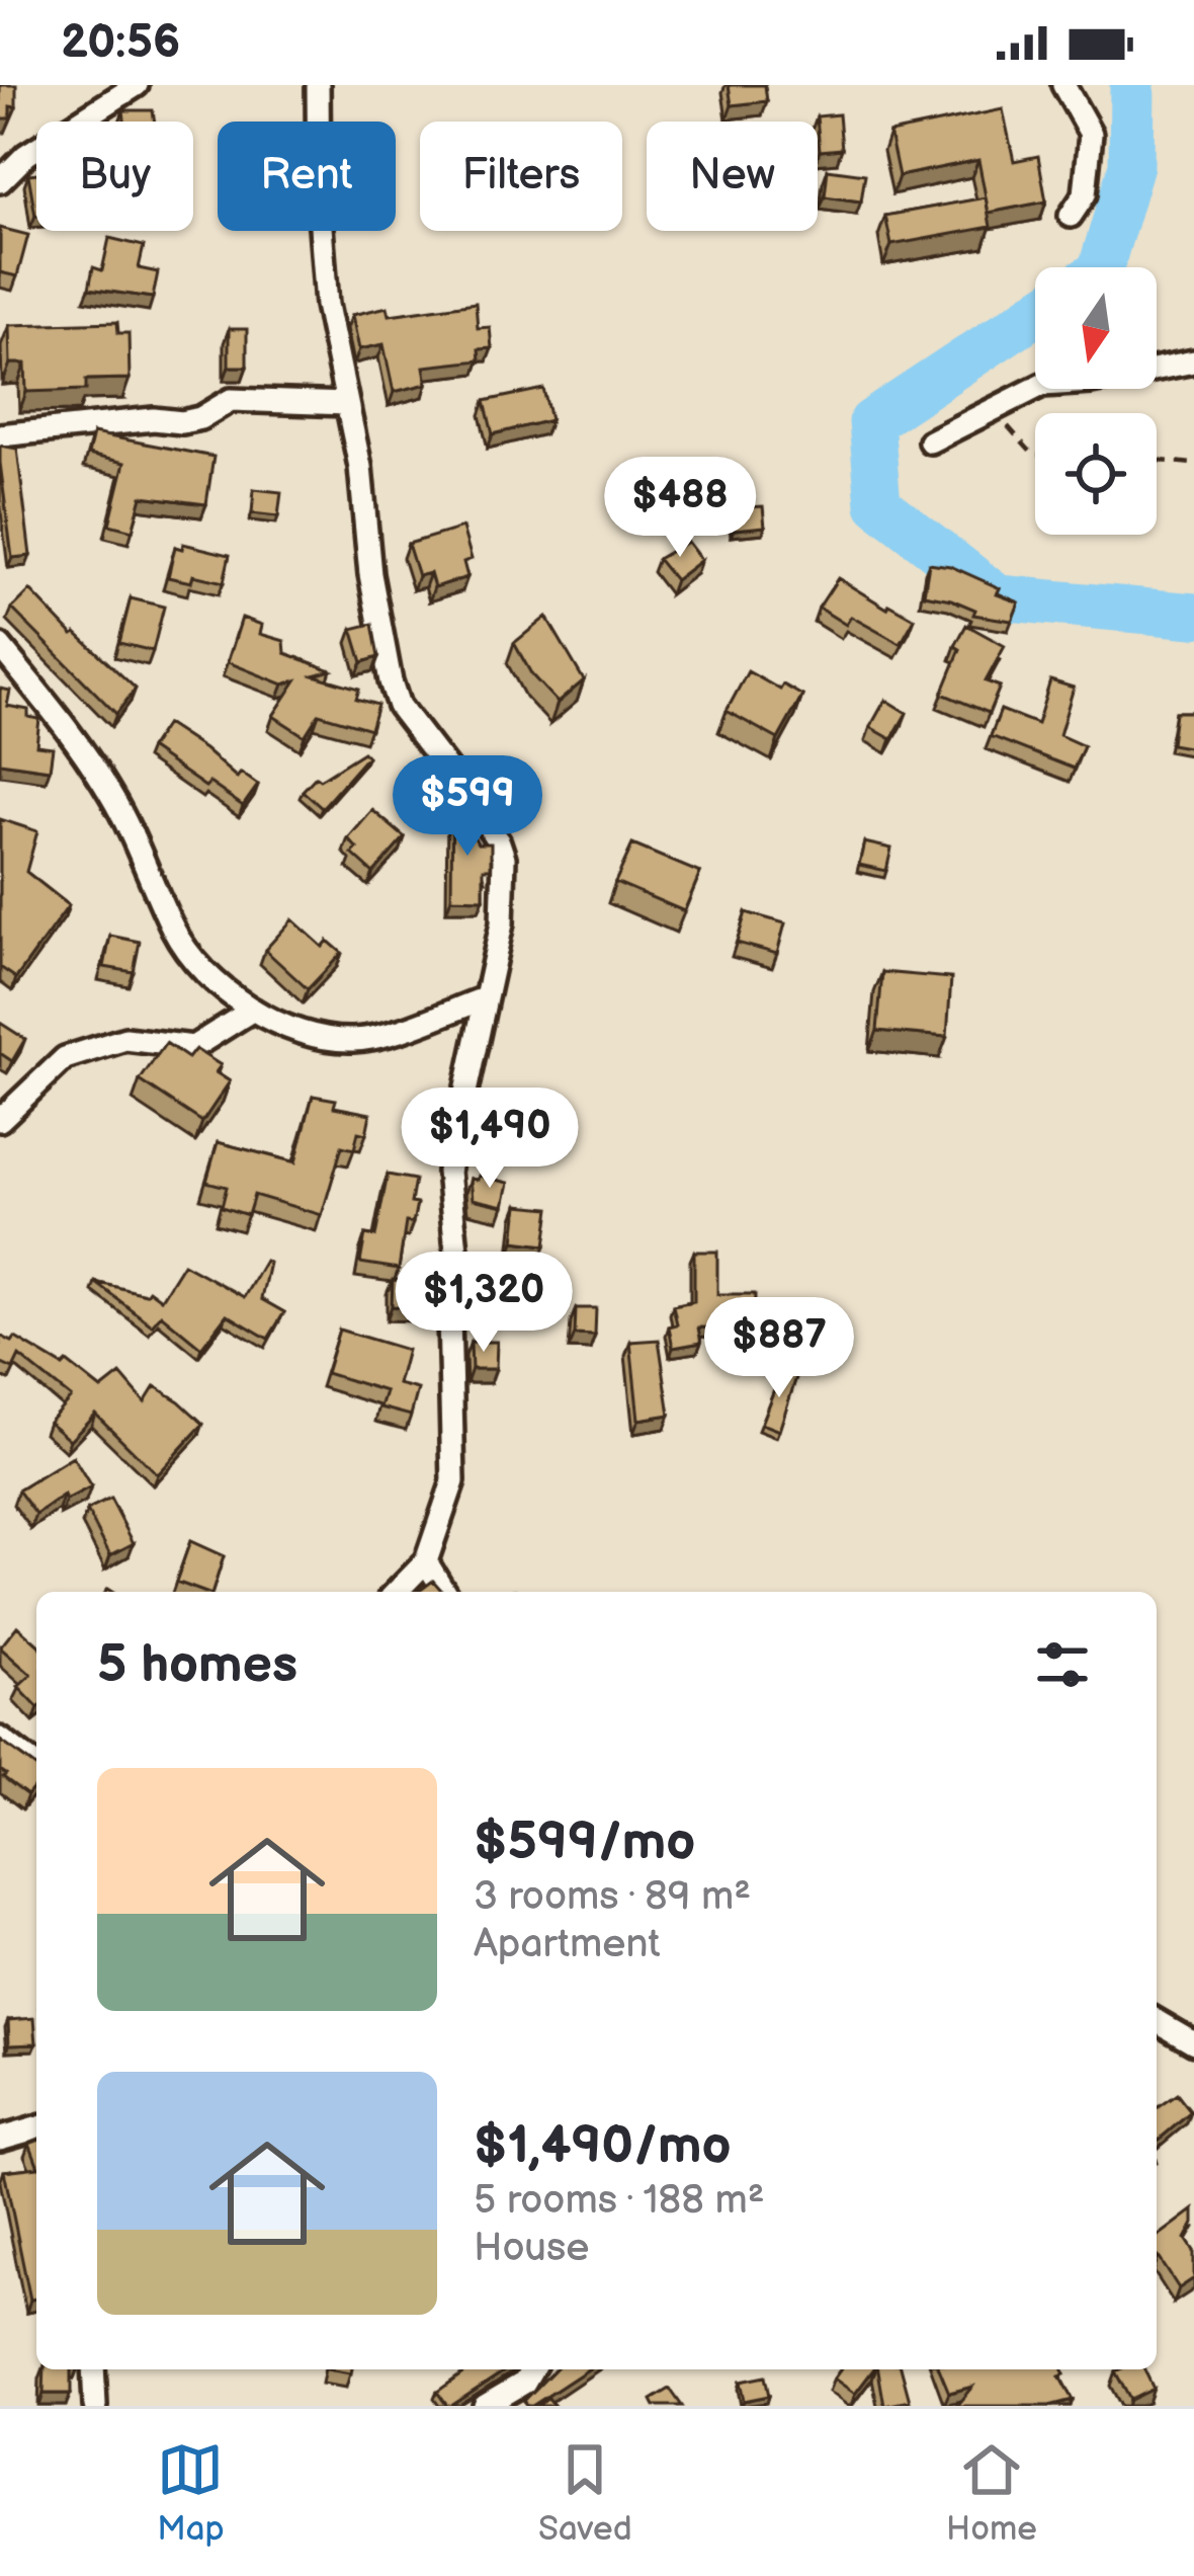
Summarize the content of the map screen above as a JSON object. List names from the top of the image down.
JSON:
{
  "north": "bottom",
  "page": {
    "status": "20:56",
    "chip": [
      "Buy",
      "Rent",
      "Filters",
      "New"
    ],
    "price": [
      "$488",
      "$599",
      "$1,490",
      "$1,320",
      "$887"
    ],
    "heading": "5 homes",
    "list": [
      {
        "name": "$599/mo",
        "note": "3 rooms · 89 m² · Apartment"
      },
      {
        "name": "$1,490/mo",
        "note": "5 rooms · 188 m² · House"
      }
    ],
    "tabs": ["Map", "Saved", "Home"]
  }
}
